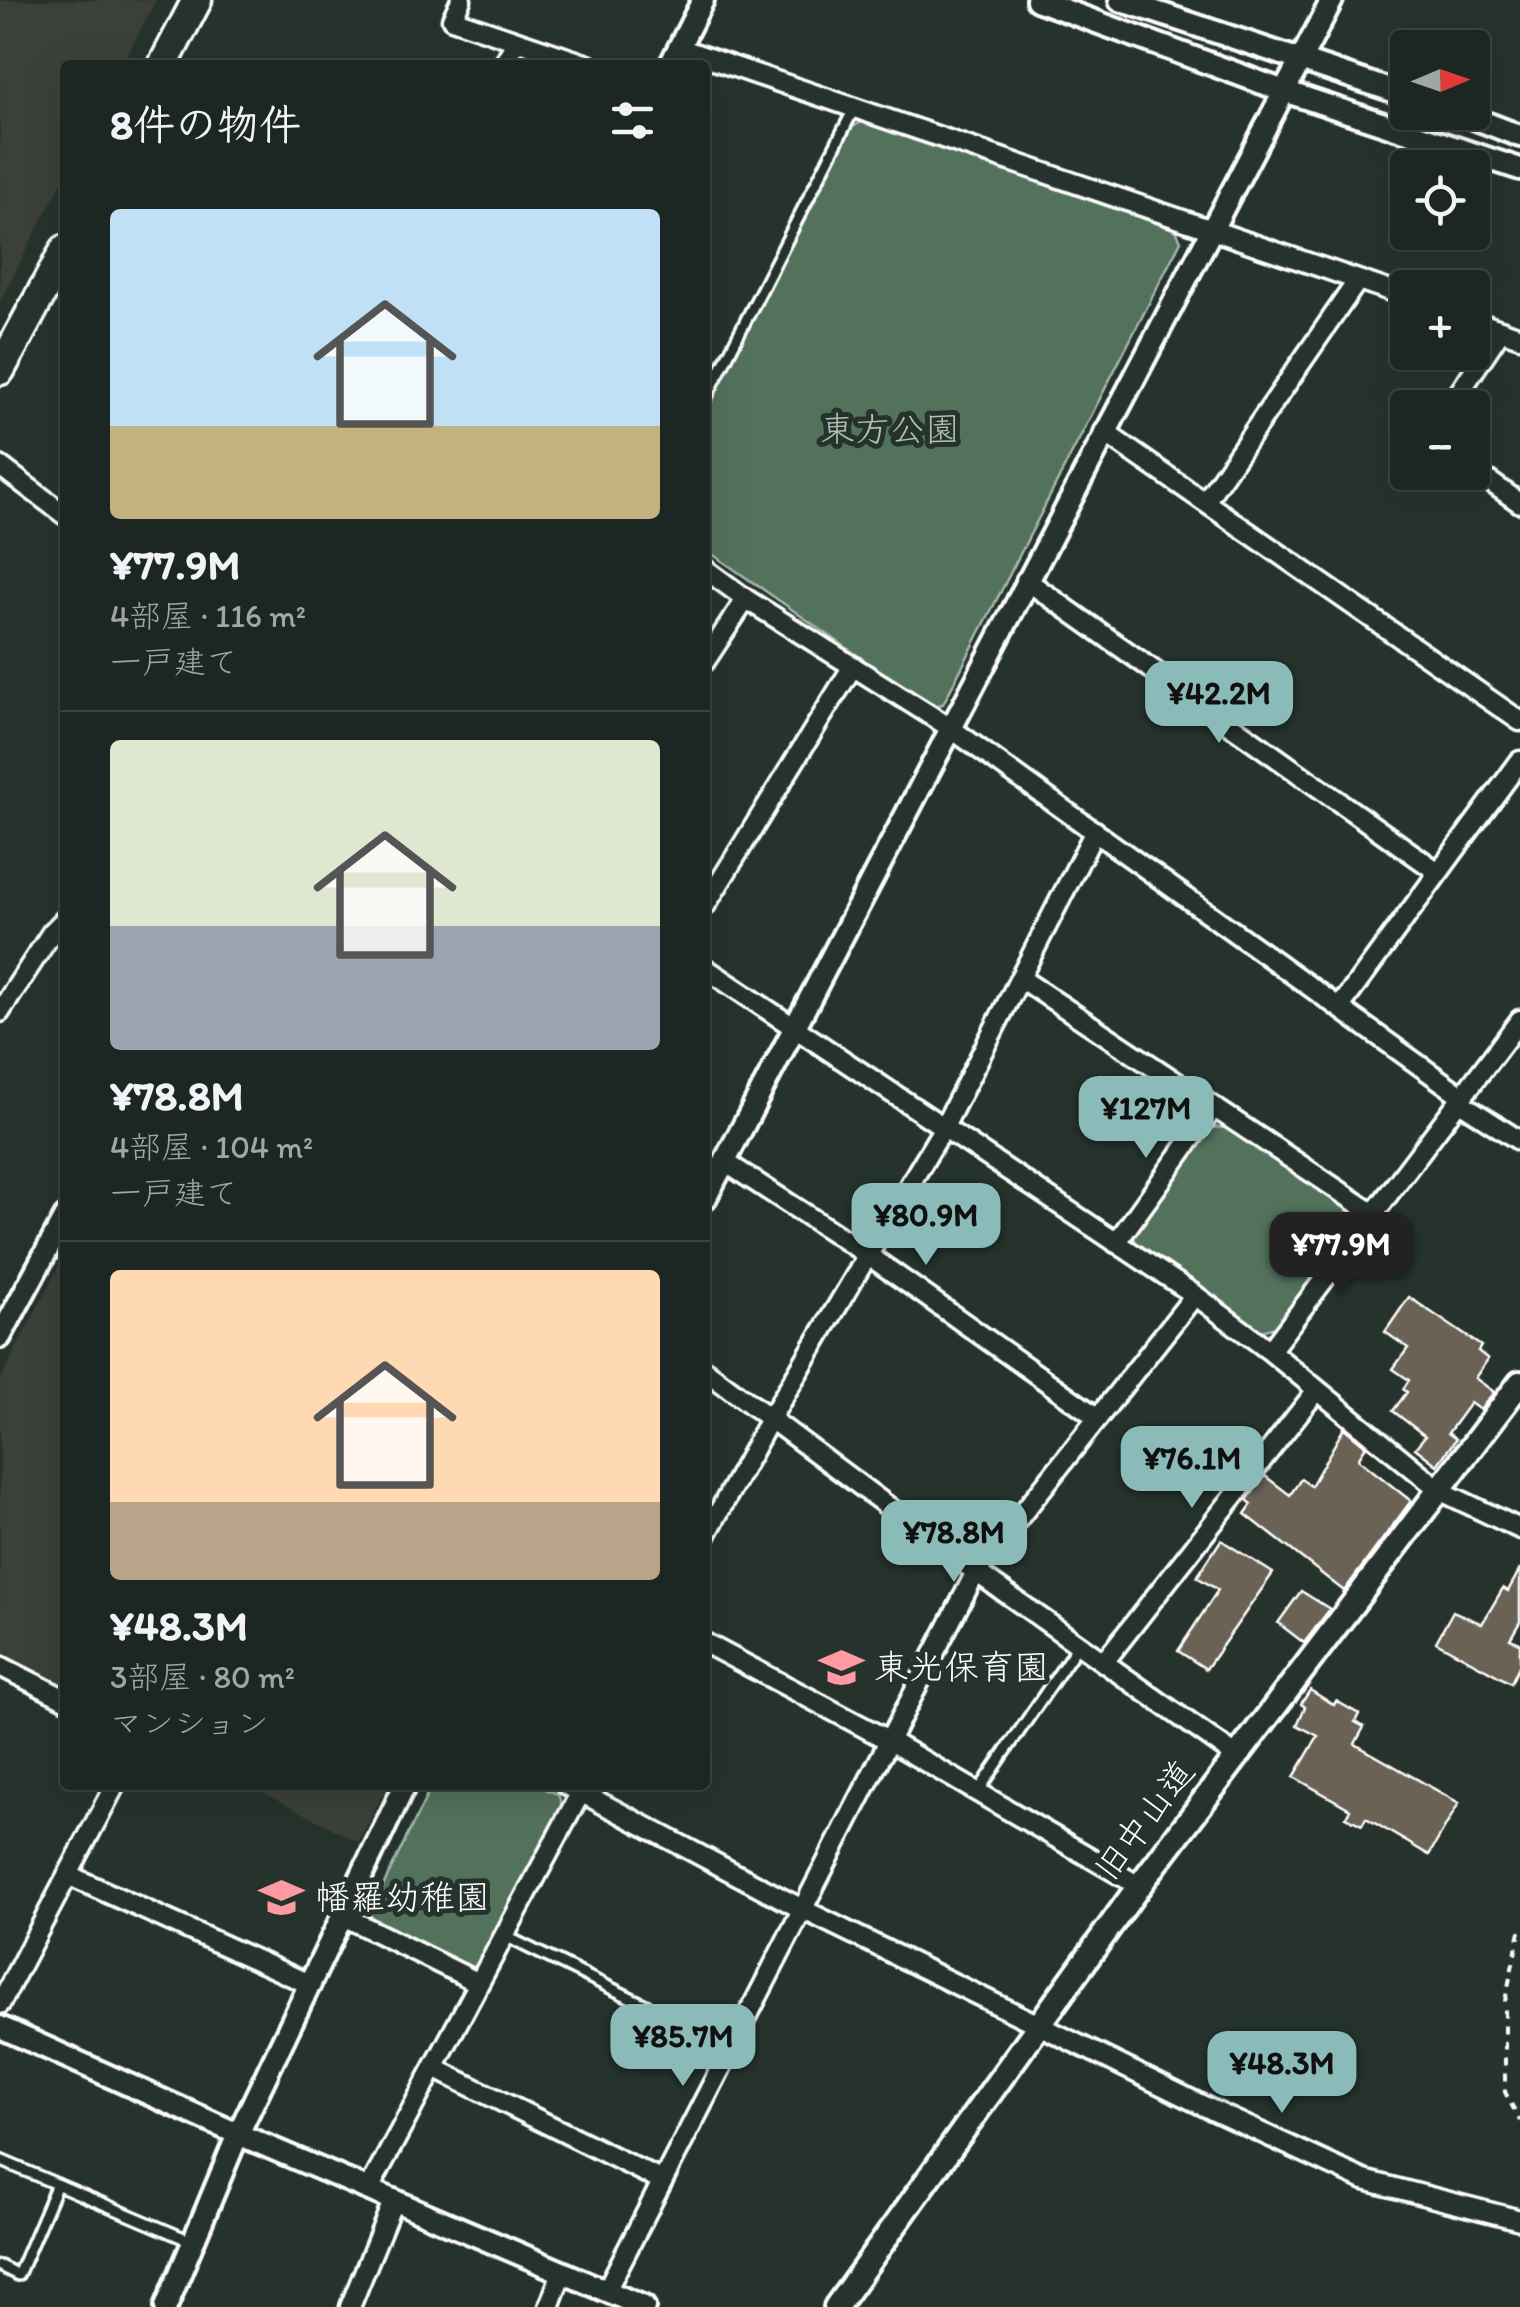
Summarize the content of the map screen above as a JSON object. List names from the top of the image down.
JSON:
{
  "streets": {
    "main road": ["旧中山道"]
  },
  "parks": ["東方公園"],
  "places": {
    "school or university": ["東光保育園", "幡羅幼稚園"]
  },
  "north": "right",
  "page": {
    "map_buttons": ["+", "−"],
    "heading": "8件の物件",
    "list": [
      {
        "name": "¥77.9M",
        "note": "4部屋 · 116 m² · 一戸建て"
      },
      {
        "name": "¥78.8M",
        "note": "4部屋 · 104 m² · 一戸建て"
      },
      {
        "name": "¥48.3M",
        "note": "3部屋 · 80 m² · マンション"
      }
    ],
    "price": [
      "¥42.2M",
      "¥127M",
      "¥80.9M",
      "¥77.9M",
      "¥76.1M",
      "¥78.8M",
      "¥85.7M",
      "¥48.3M"
    ]
  }
}
